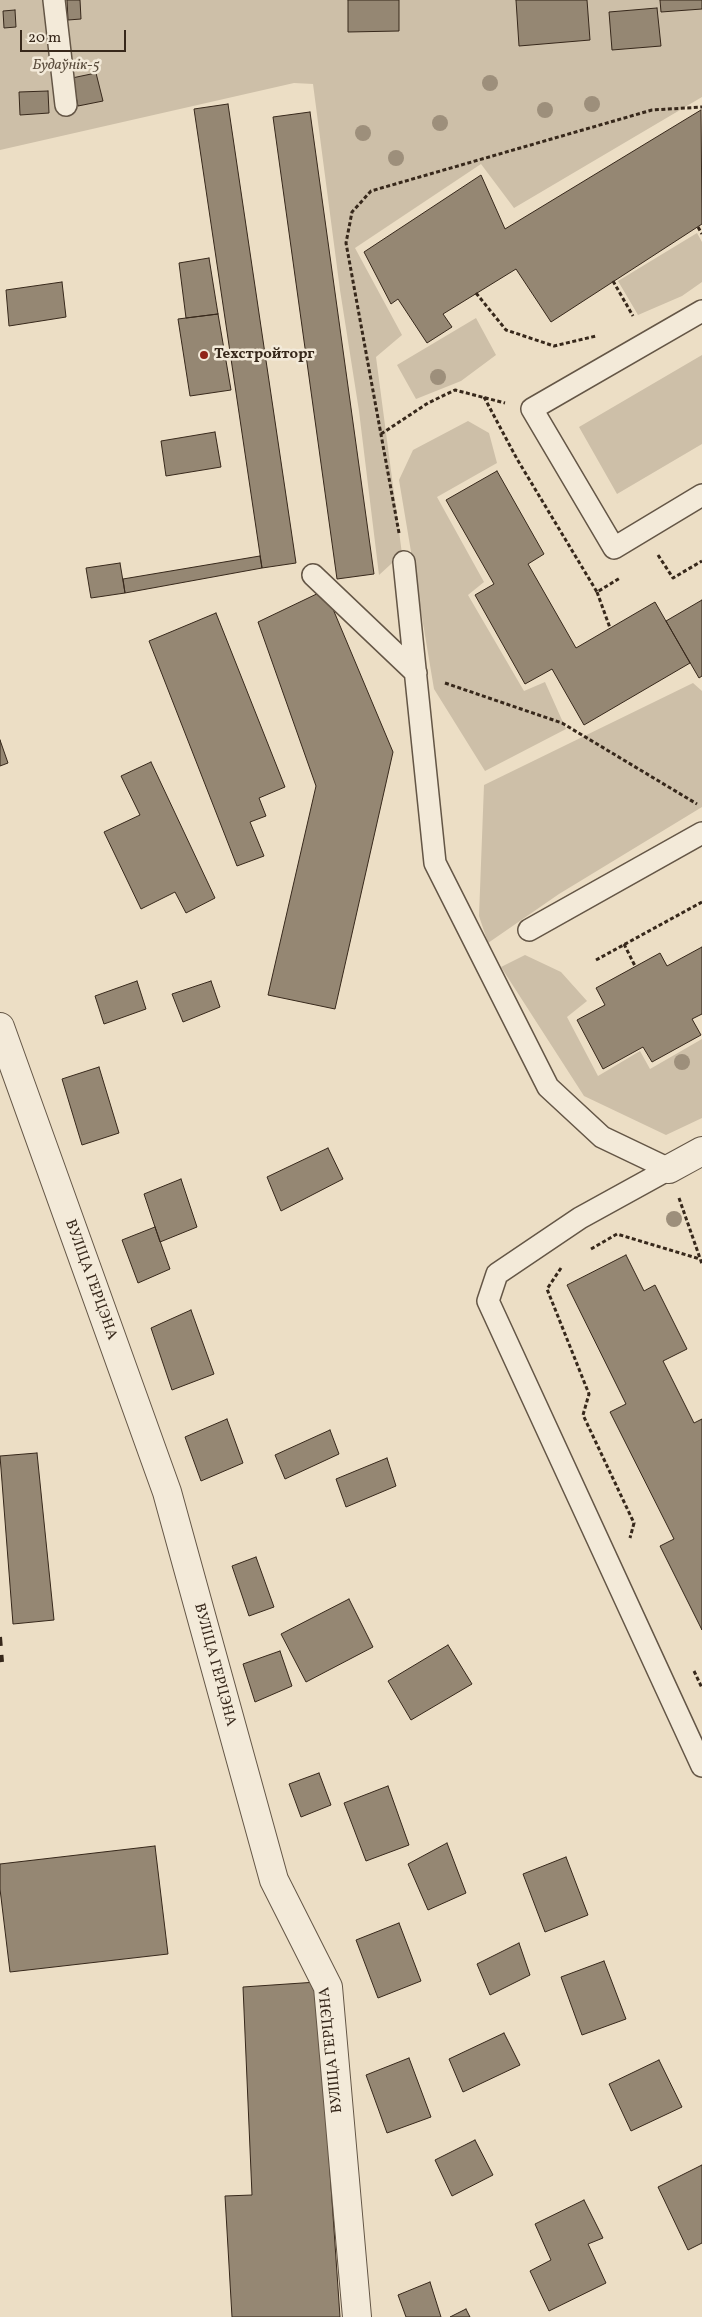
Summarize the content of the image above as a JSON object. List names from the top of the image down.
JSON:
{
  "streets": {
    "street": ["ВУЛІЦА ГЕРЦЭНА"]
  },
  "parks": ["Будаўнік-5"],
  "places": ["Техстройторг"],
  "scale_bar": "20 m"
}
